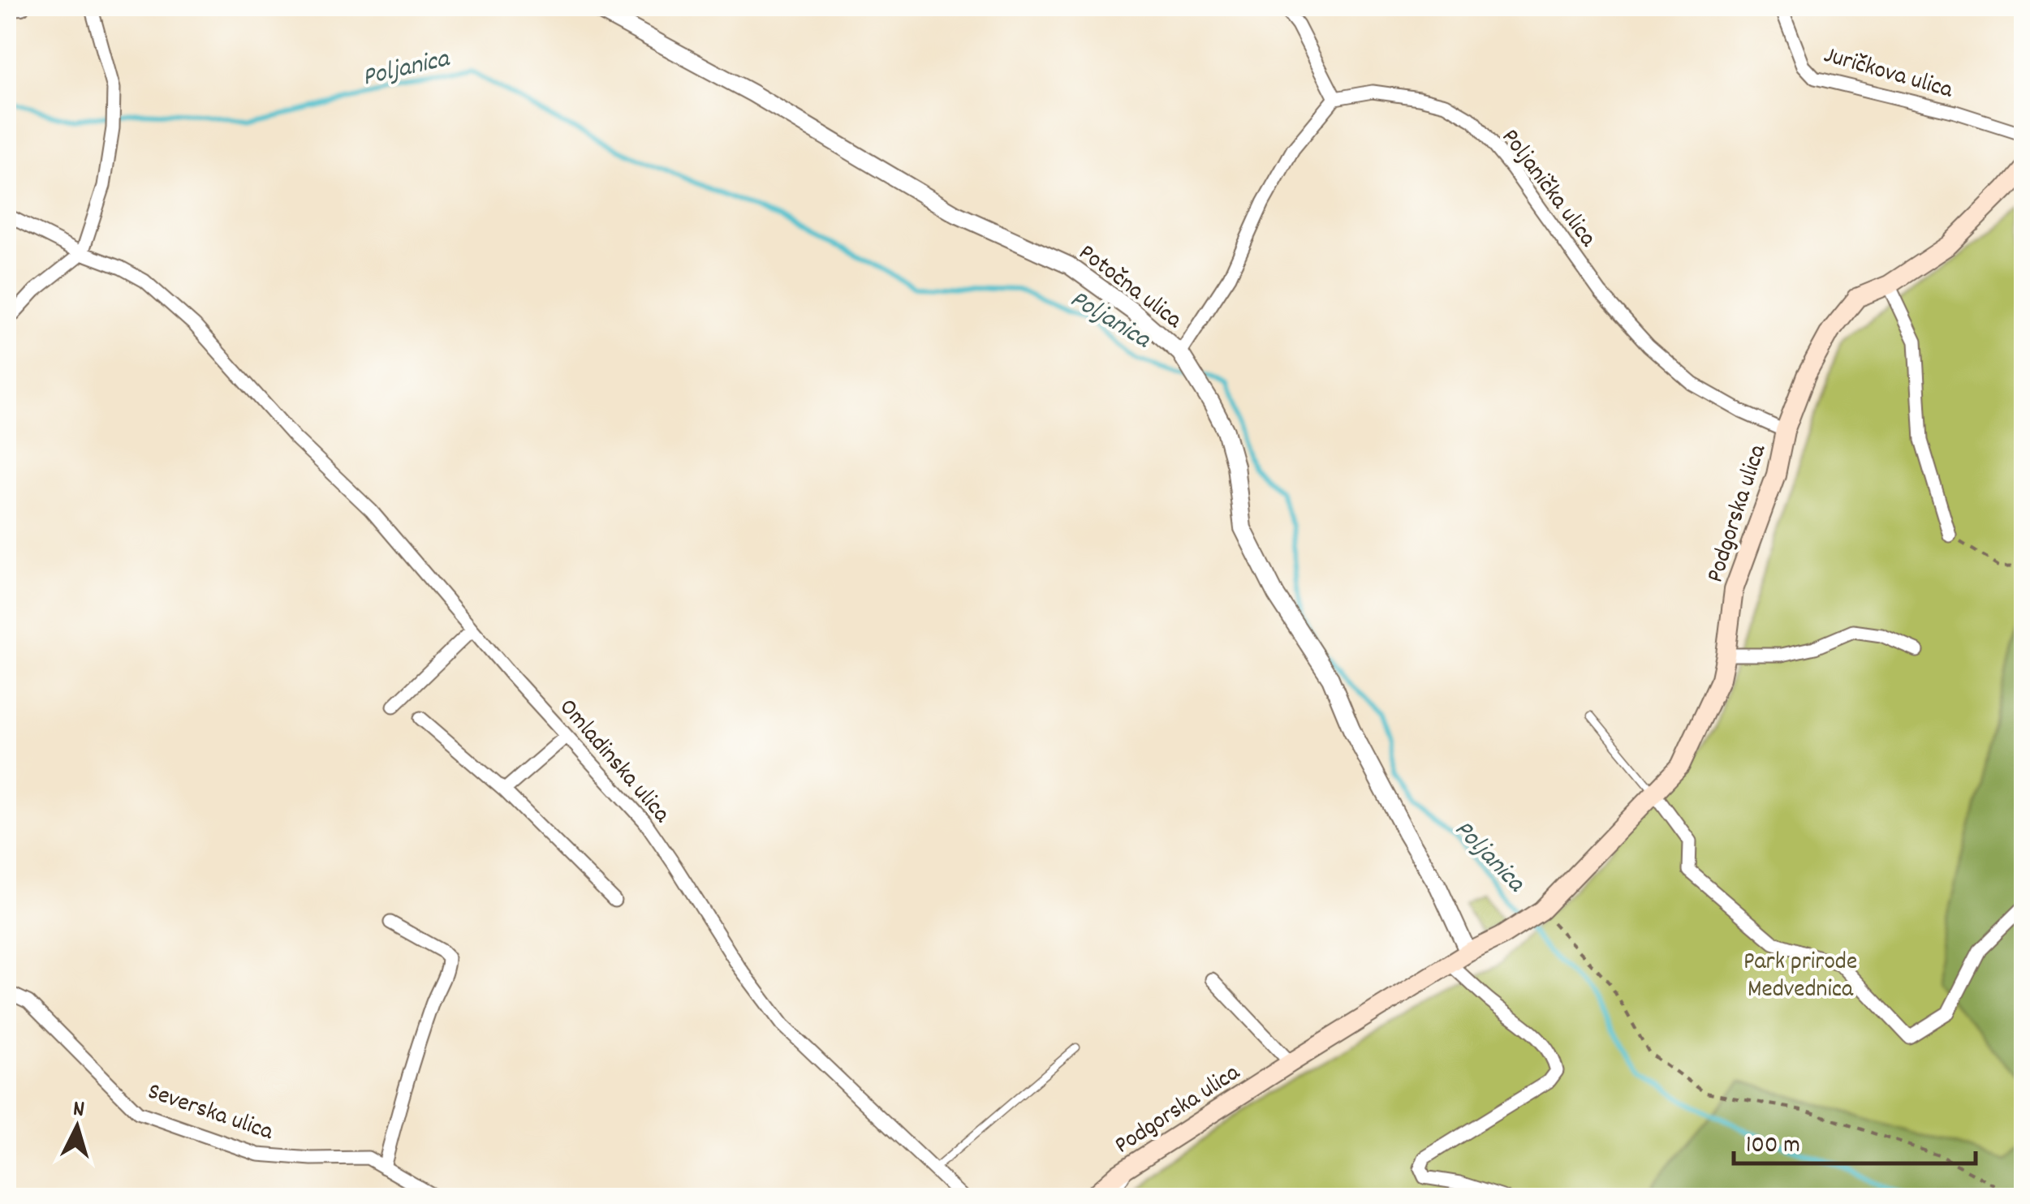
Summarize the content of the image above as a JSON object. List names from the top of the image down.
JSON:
{
  "streets": {
    "main road": ["Podgorska ulica"],
    "street": [
      "Juričkova ulica",
      "Poljanička ulica",
      "Potočna ulica",
      "Omladinska ulica",
      "Severska ulica"
    ]
  },
  "crossings": [
    ["Poljanička ulica", "Podgorska ulica"],
    ["Potočna ulica", "Podgorska ulica"]
  ],
  "water": ["Poljanica"],
  "parks": ["Park prirode Medvednica"],
  "scale_bar": "100 m",
  "north": "top"
}
